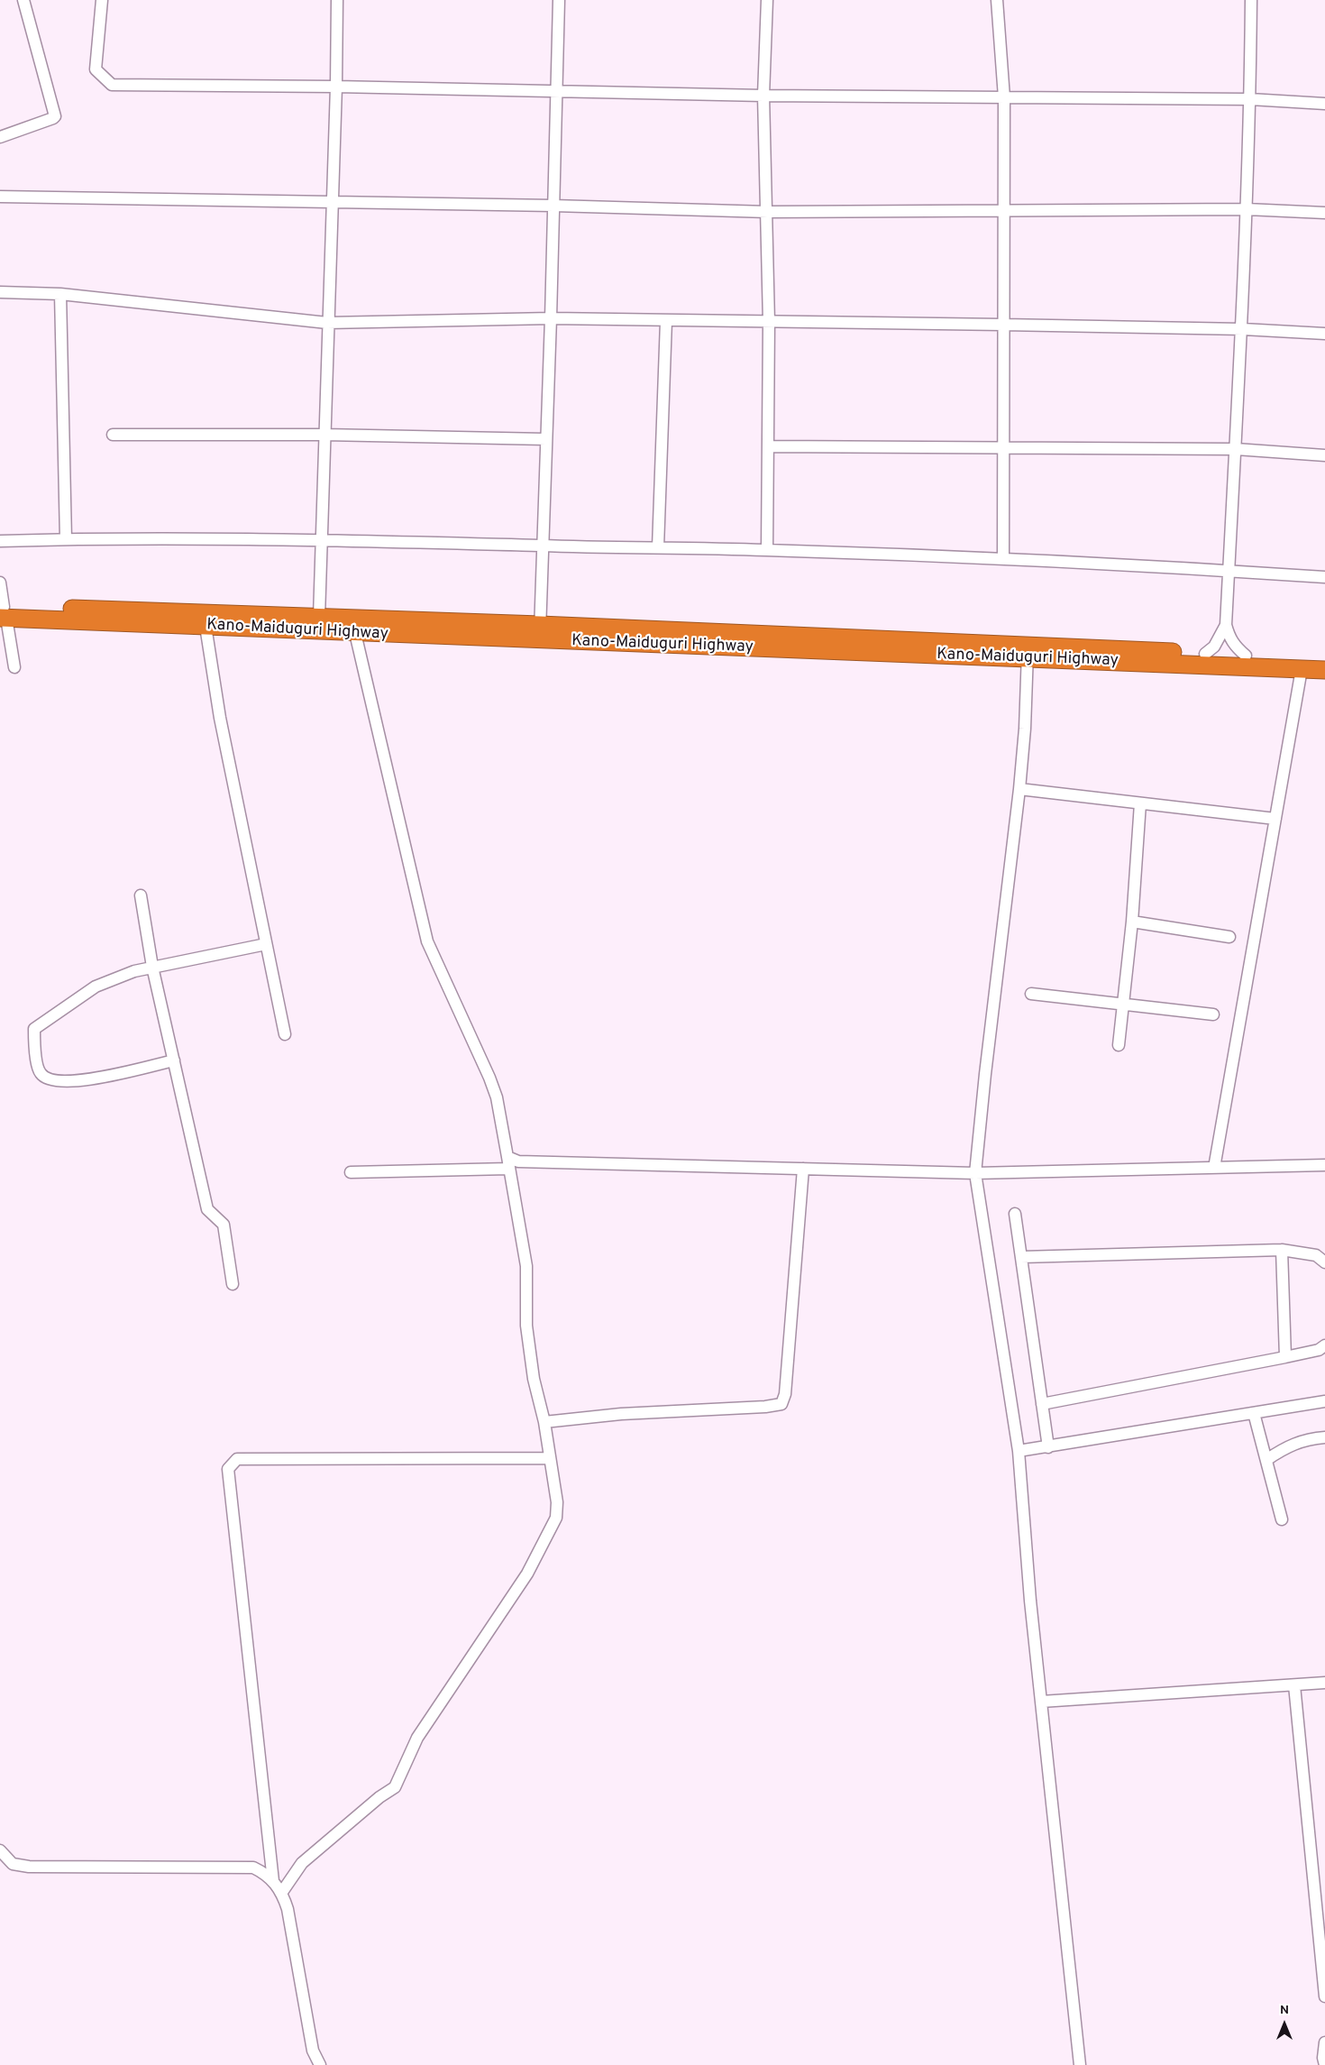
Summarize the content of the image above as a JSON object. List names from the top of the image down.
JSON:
{
  "streets": {
    "highway": ["Kano-Maiduguri Highway"]
  },
  "north": "top"
}
